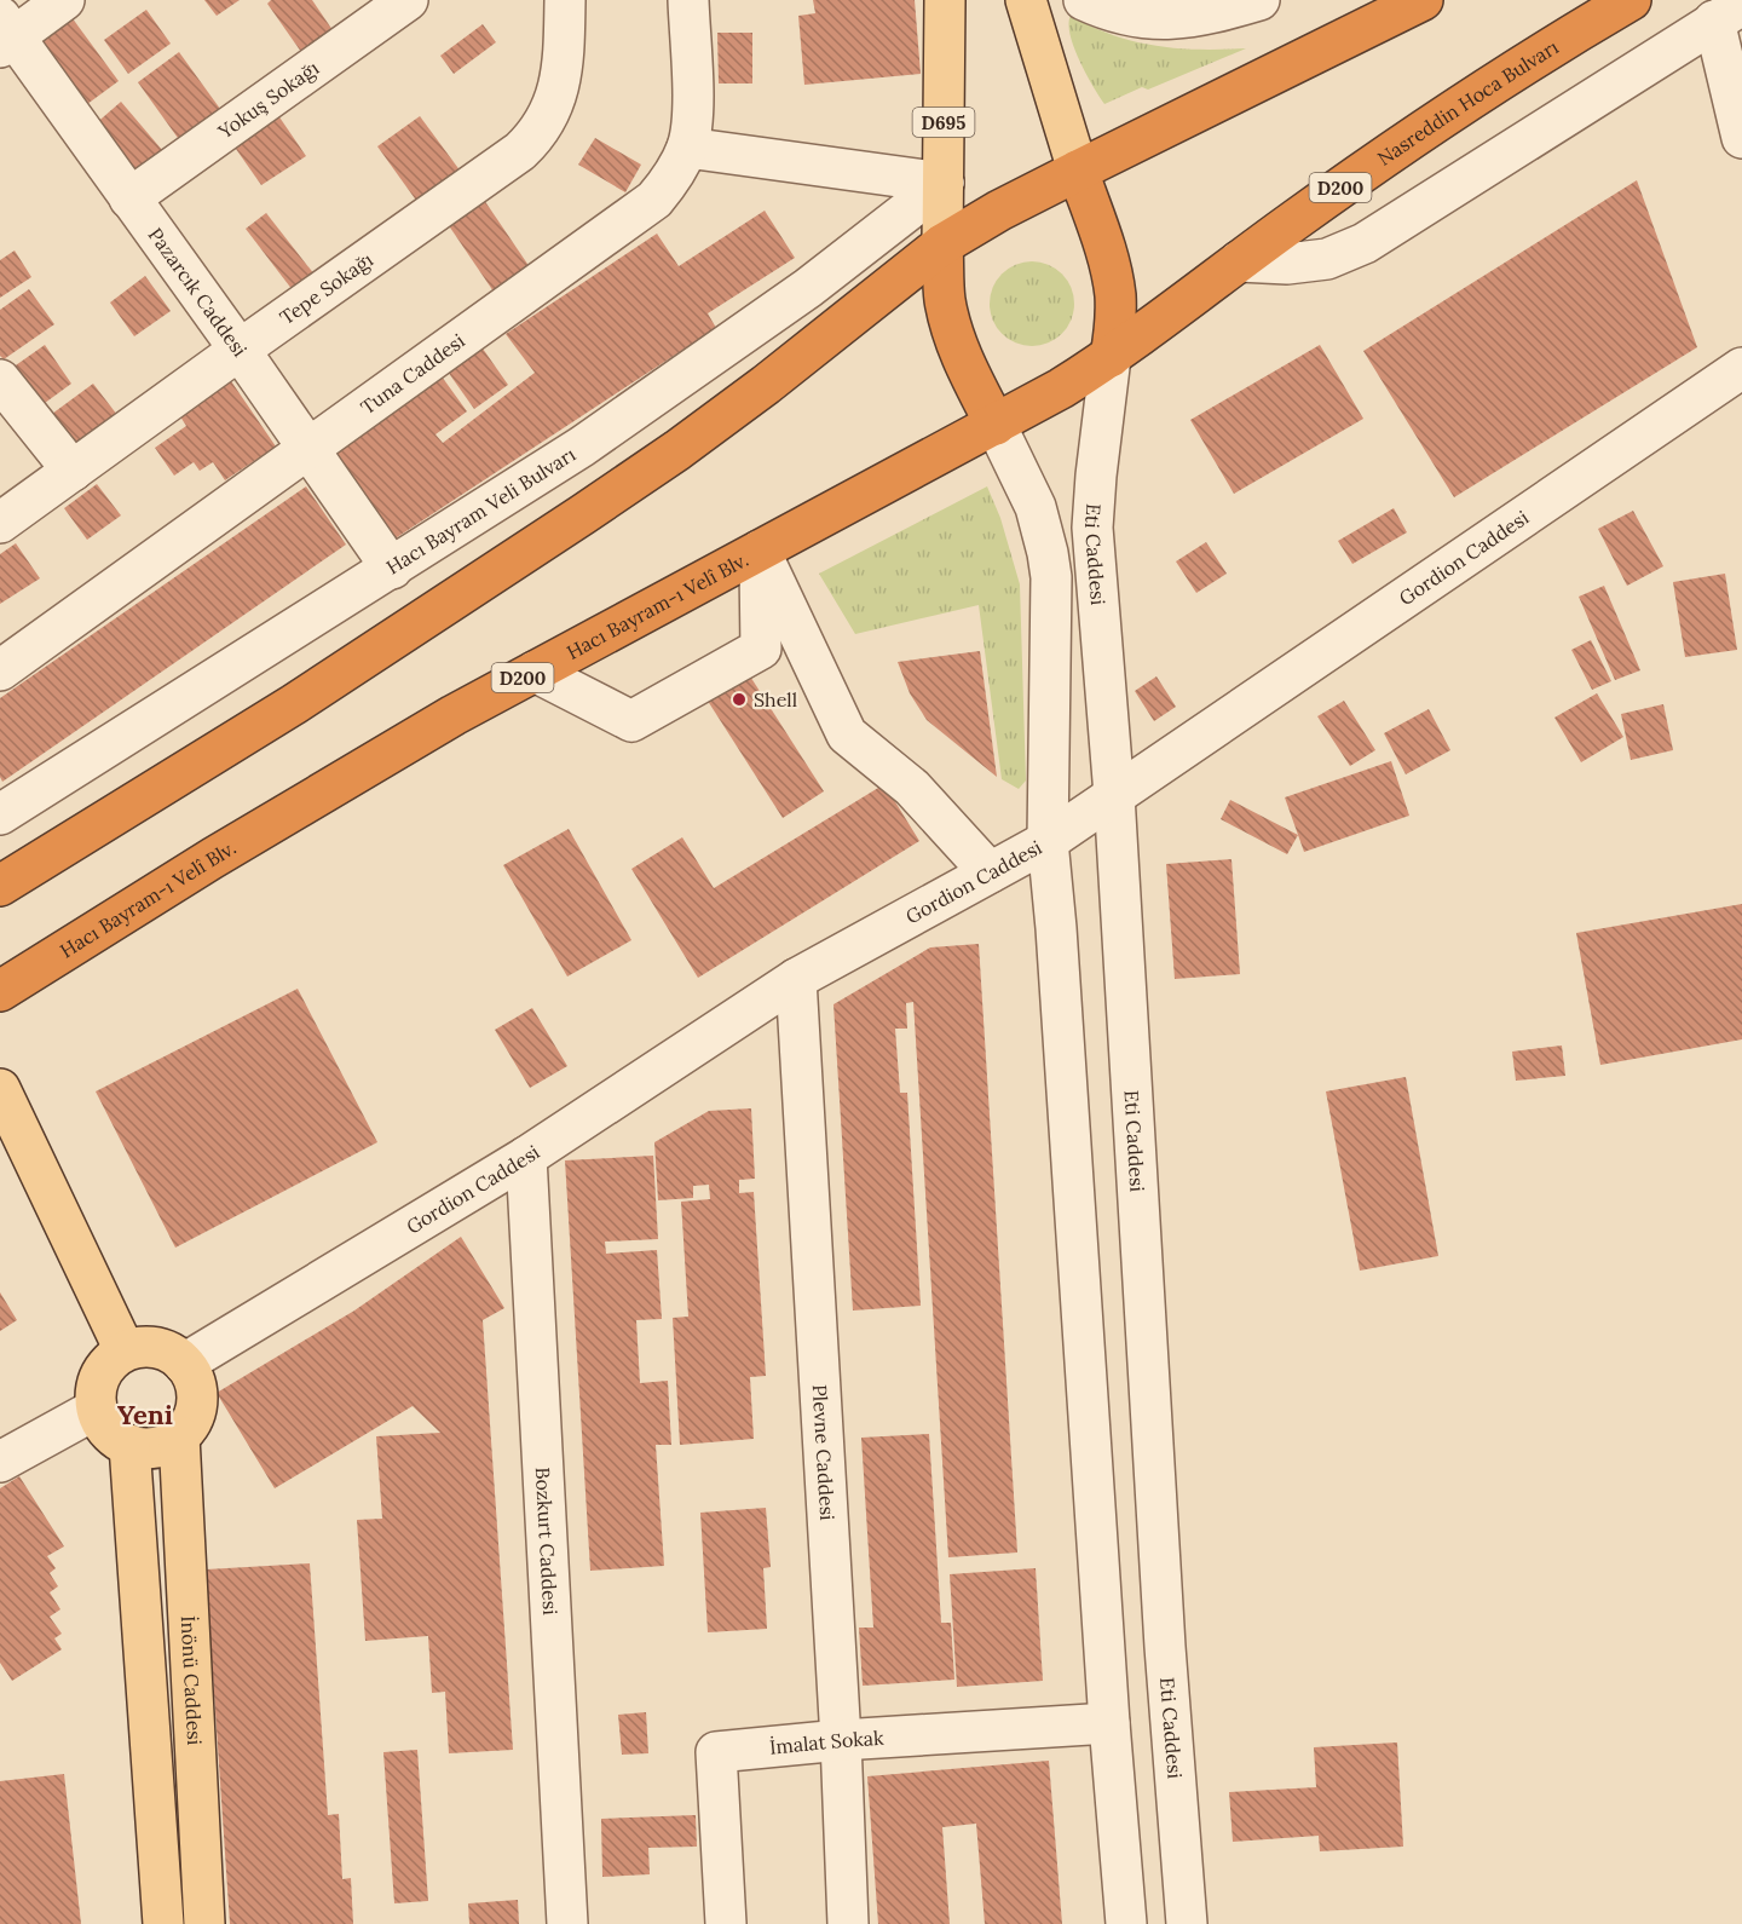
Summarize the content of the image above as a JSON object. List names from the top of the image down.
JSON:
{
  "streets": {
    "highway": ["Nasreddin Hoca Bulvarı", "D200", "Hacı Bayram-ı Velî Blv."],
    "main road": ["D695", "İnönü Caddesi"],
    "street": [
      "Yokuş Sokağı",
      "Tepe Sokağı",
      "Pazarcık Caddesi",
      "Tuna Caddesi",
      "Hacı Bayram Veli Bulvarı",
      "Eti Caddesi",
      "Gordion Caddesi",
      "Plevne Caddesi",
      "Bozkurt Caddesi",
      "İmalat Sokak"
    ]
  },
  "crossings": [
    ["Yokuş Sokağı", "Pazarcık Caddesi"],
    ["Nasreddin Hoca Bulvarı", "Eti Caddesi"],
    ["Nasreddin Hoca Bulvarı", "Hacı Bayram-ı Velî Blv."],
    ["D695", "Hacı Bayram Veli Bulvarı"],
    ["Tepe Sokağı", "Pazarcık Caddesi"],
    ["Pazarcık Caddesi", "Tuna Caddesi"],
    ["Pazarcık Caddesi", "Hacı Bayram Veli Bulvarı"],
    ["Eti Caddesi", "Gordion Caddesi"],
    ["Gordion Caddesi", "Plevne Caddesi"],
    ["Gordion Caddesi", "Bozkurt Caddesi"],
    ["Gordion Caddesi", "İnönü Caddesi"],
    ["Plevne Caddesi", "İmalat Sokak"]
  ],
  "districts": ["Yeni"],
  "places": ["Shell"]
}
